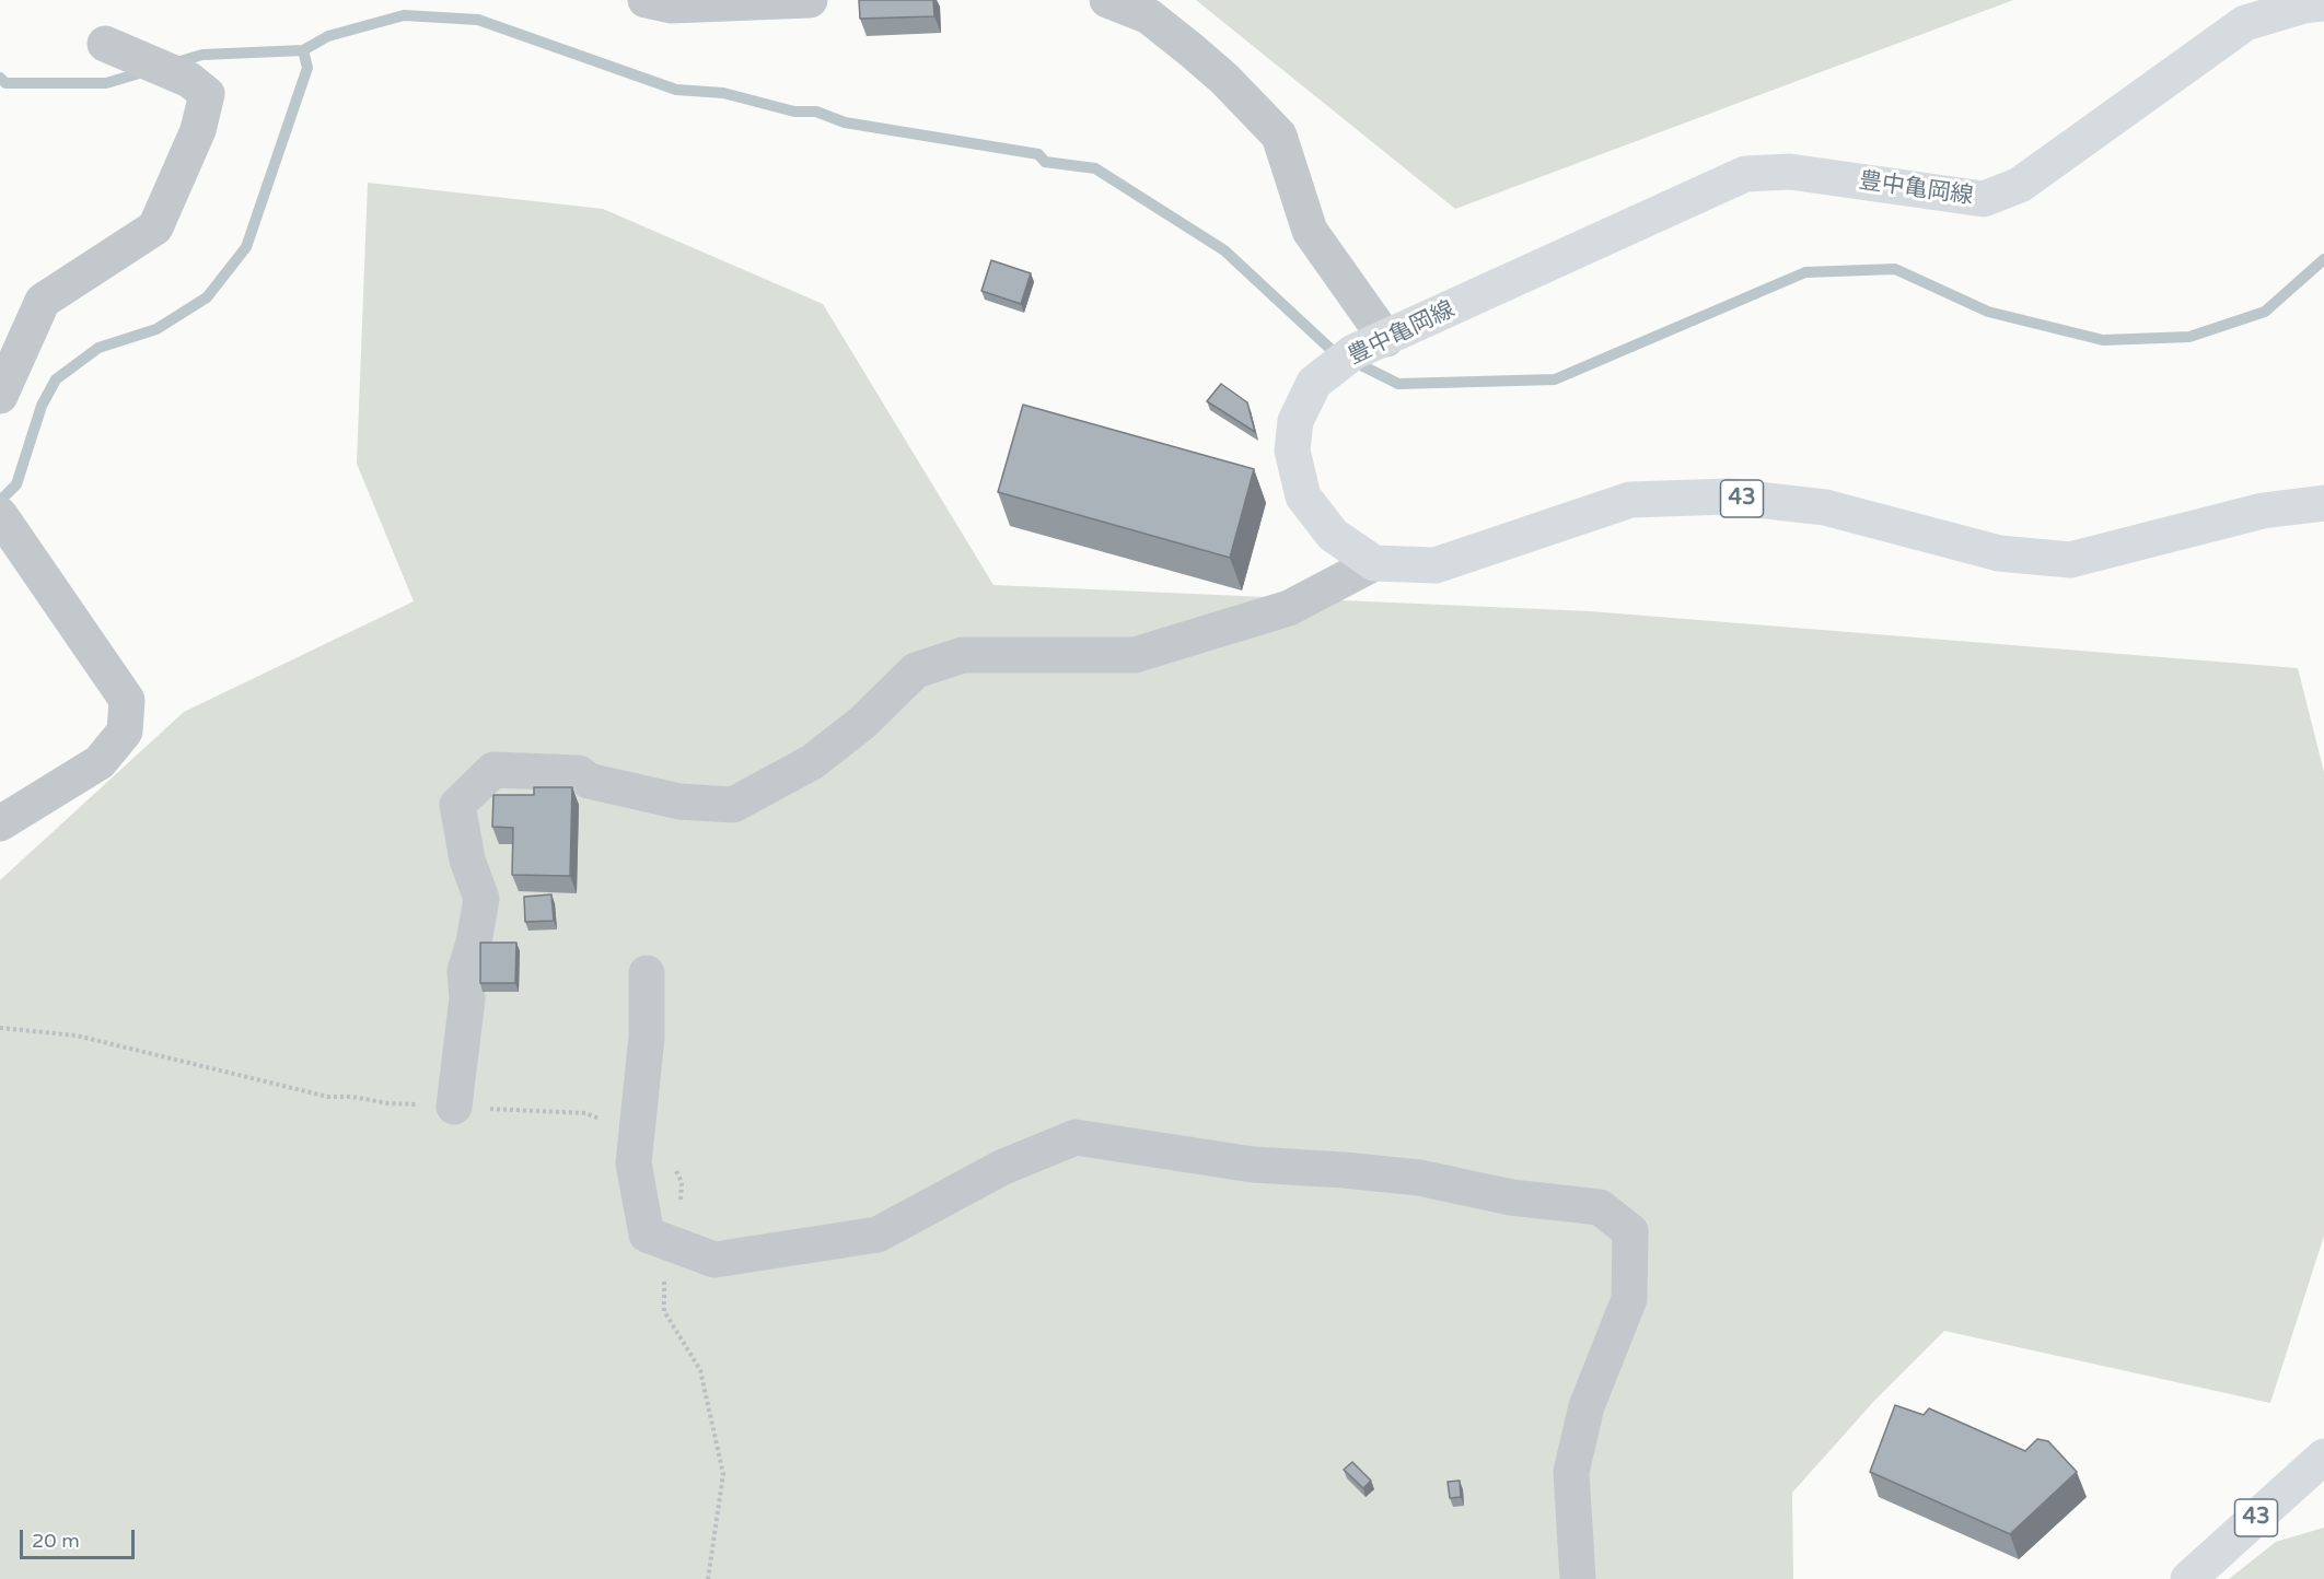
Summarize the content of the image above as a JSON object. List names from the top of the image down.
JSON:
{
  "streets": {
    "main road": ["豊中亀岡線", "43"]
  },
  "crossings": [
    ["豊中亀岡線", "43"]
  ],
  "scale_bar": "20 m"
}
